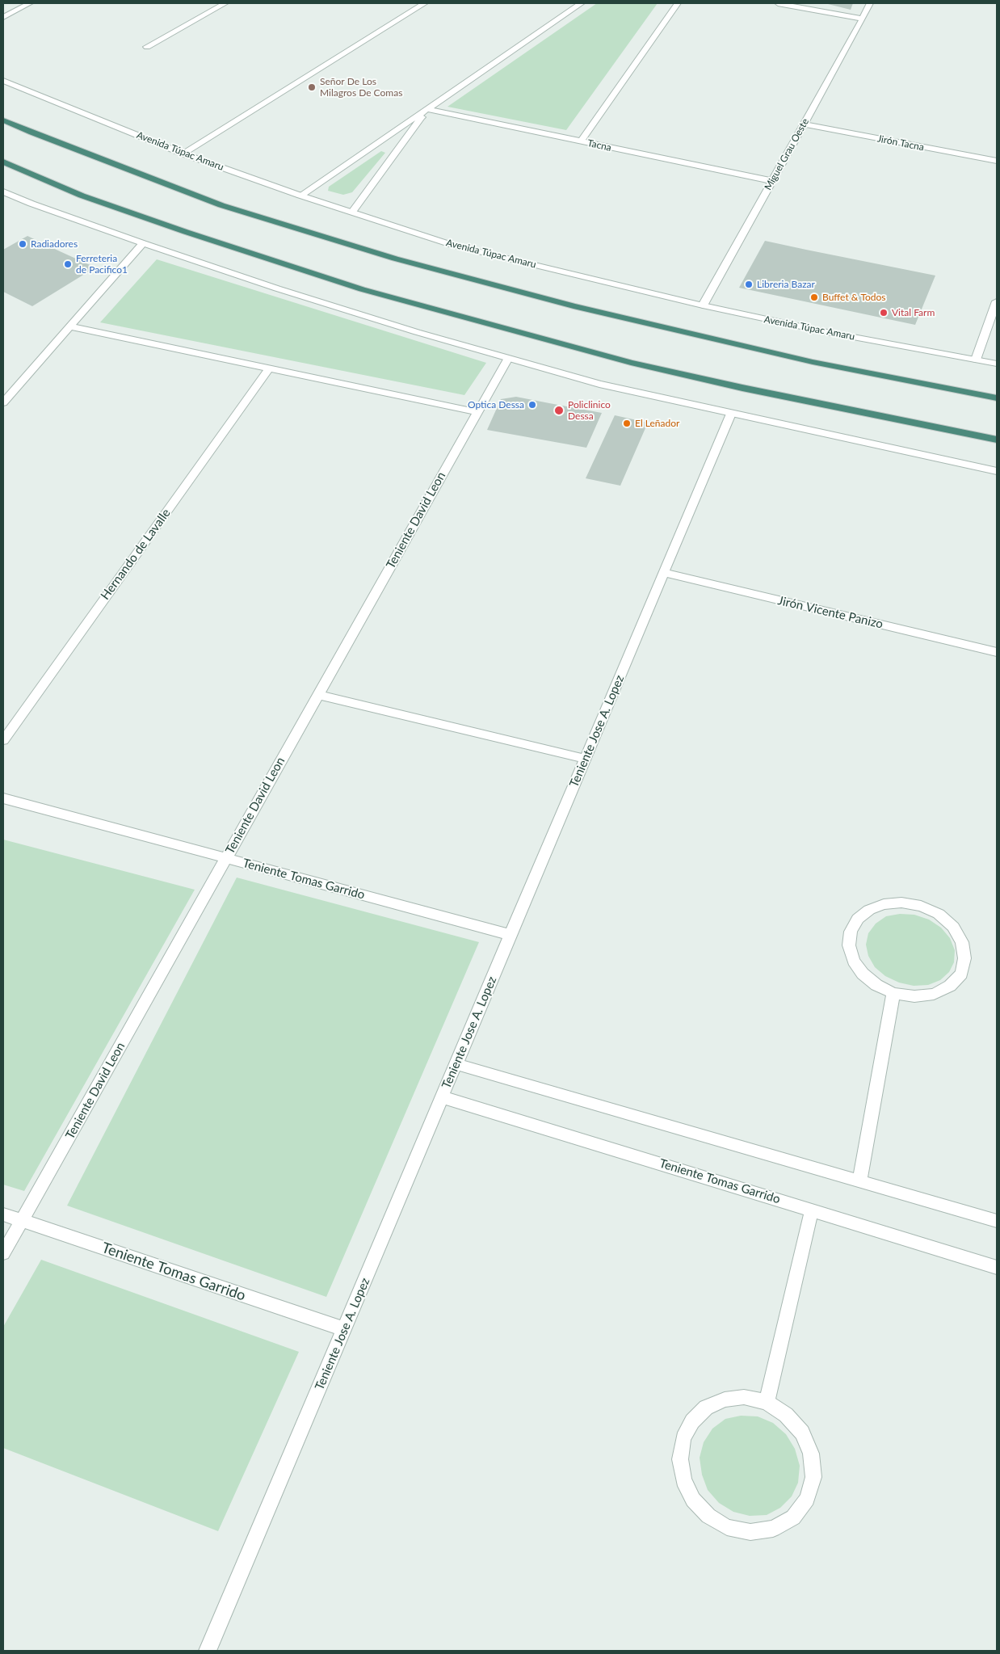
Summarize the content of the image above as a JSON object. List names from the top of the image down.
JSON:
{
  "streets": {
    "street": [
      "Jirón Tacna",
      "Tacna",
      "Avenida Túpac Amaru",
      "Miguel Grau Oeste",
      "Teniente David Leon",
      "Hernando de Lavalle",
      "Jirón Vicente Panizo",
      "Teniente Jose A. Lopez",
      "Teniente Tomas Garrido"
    ]
  },
  "crossings": [
    ["Jirón Tacna", "Miguel Grau Oeste"],
    ["Tacna", "Miguel Grau Oeste"],
    ["Avenida Túpac Amaru", "Miguel Grau Oeste"],
    ["Teniente David Leon", "Teniente Tomas Garrido"],
    ["Jirón Vicente Panizo", "Teniente Jose A. Lopez"],
    ["Teniente Jose A. Lopez", "Teniente Tomas Garrido"]
  ],
  "places": [
    "Señor De Los Milagros De Comas",
    "Radiadores",
    "Ferreteria de Pacifico1",
    "Libreria Bazar",
    "Buffet & Todos",
    "Vital Farm",
    "Optica Dessa",
    "Policlinico Dessa",
    "El Leñador"
  ]
}
